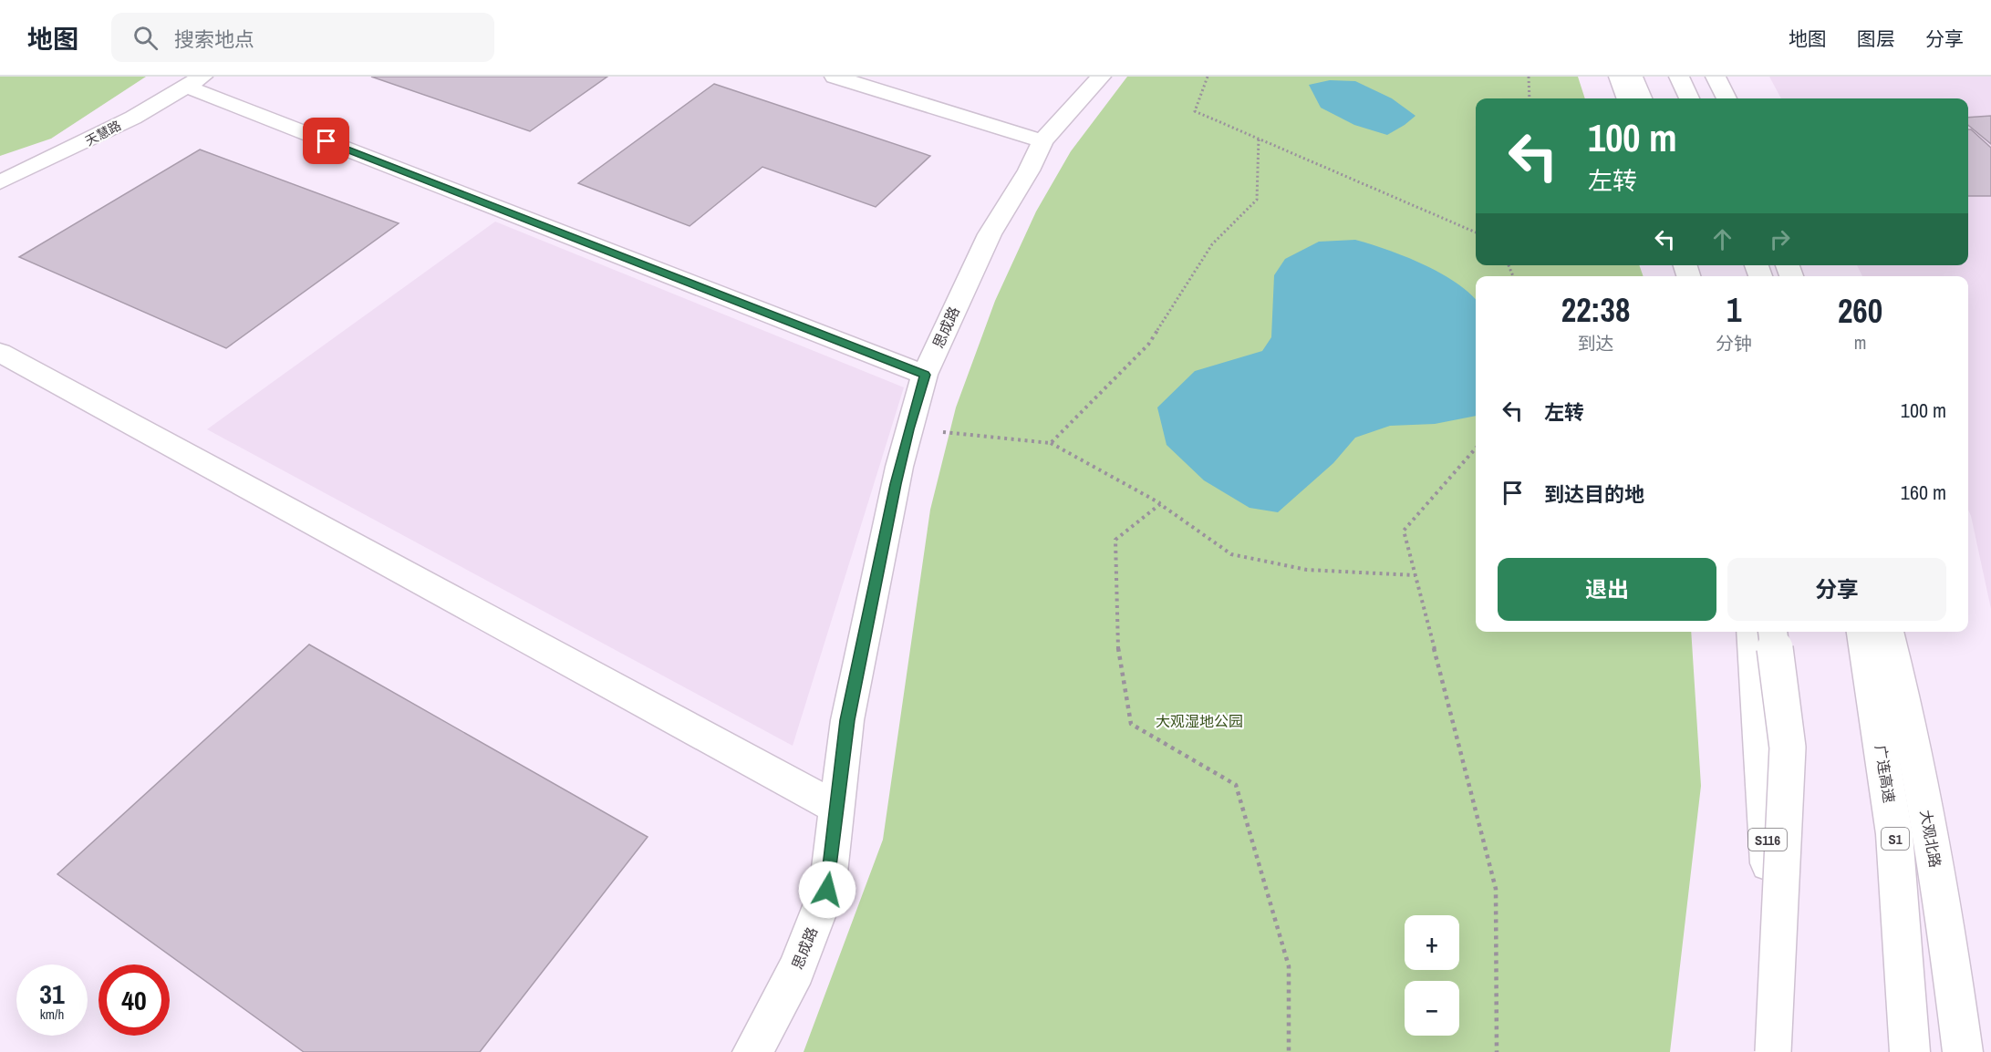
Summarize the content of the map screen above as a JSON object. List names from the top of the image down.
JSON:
{
  "streets": {
    "main road": [
      "天慧路",
      "思成路",
      "广连高速",
      "S1",
      "大观北路",
      "S116"
    ]
  },
  "parks": ["大观湿地公园"],
  "page": {
    "header": "地图",
    "search": "搜索地点",
    "nav": ["地图", "图层", "分享"],
    "turn": ["100 m", "左转"],
    "eta": [
      "22:38",
      "到达",
      "1",
      "分钟",
      "260",
      "m"
    ],
    "list": [
      {
        "name": "左转",
        "value": "100 m"
      },
      {
        "name": "到达目的地",
        "value": "160 m"
      }
    ],
    "buttons": ["退出", "分享"],
    "map_buttons": ["+", "−"],
    "speed": "31 km/h",
    "limit": "40"
  }
}
